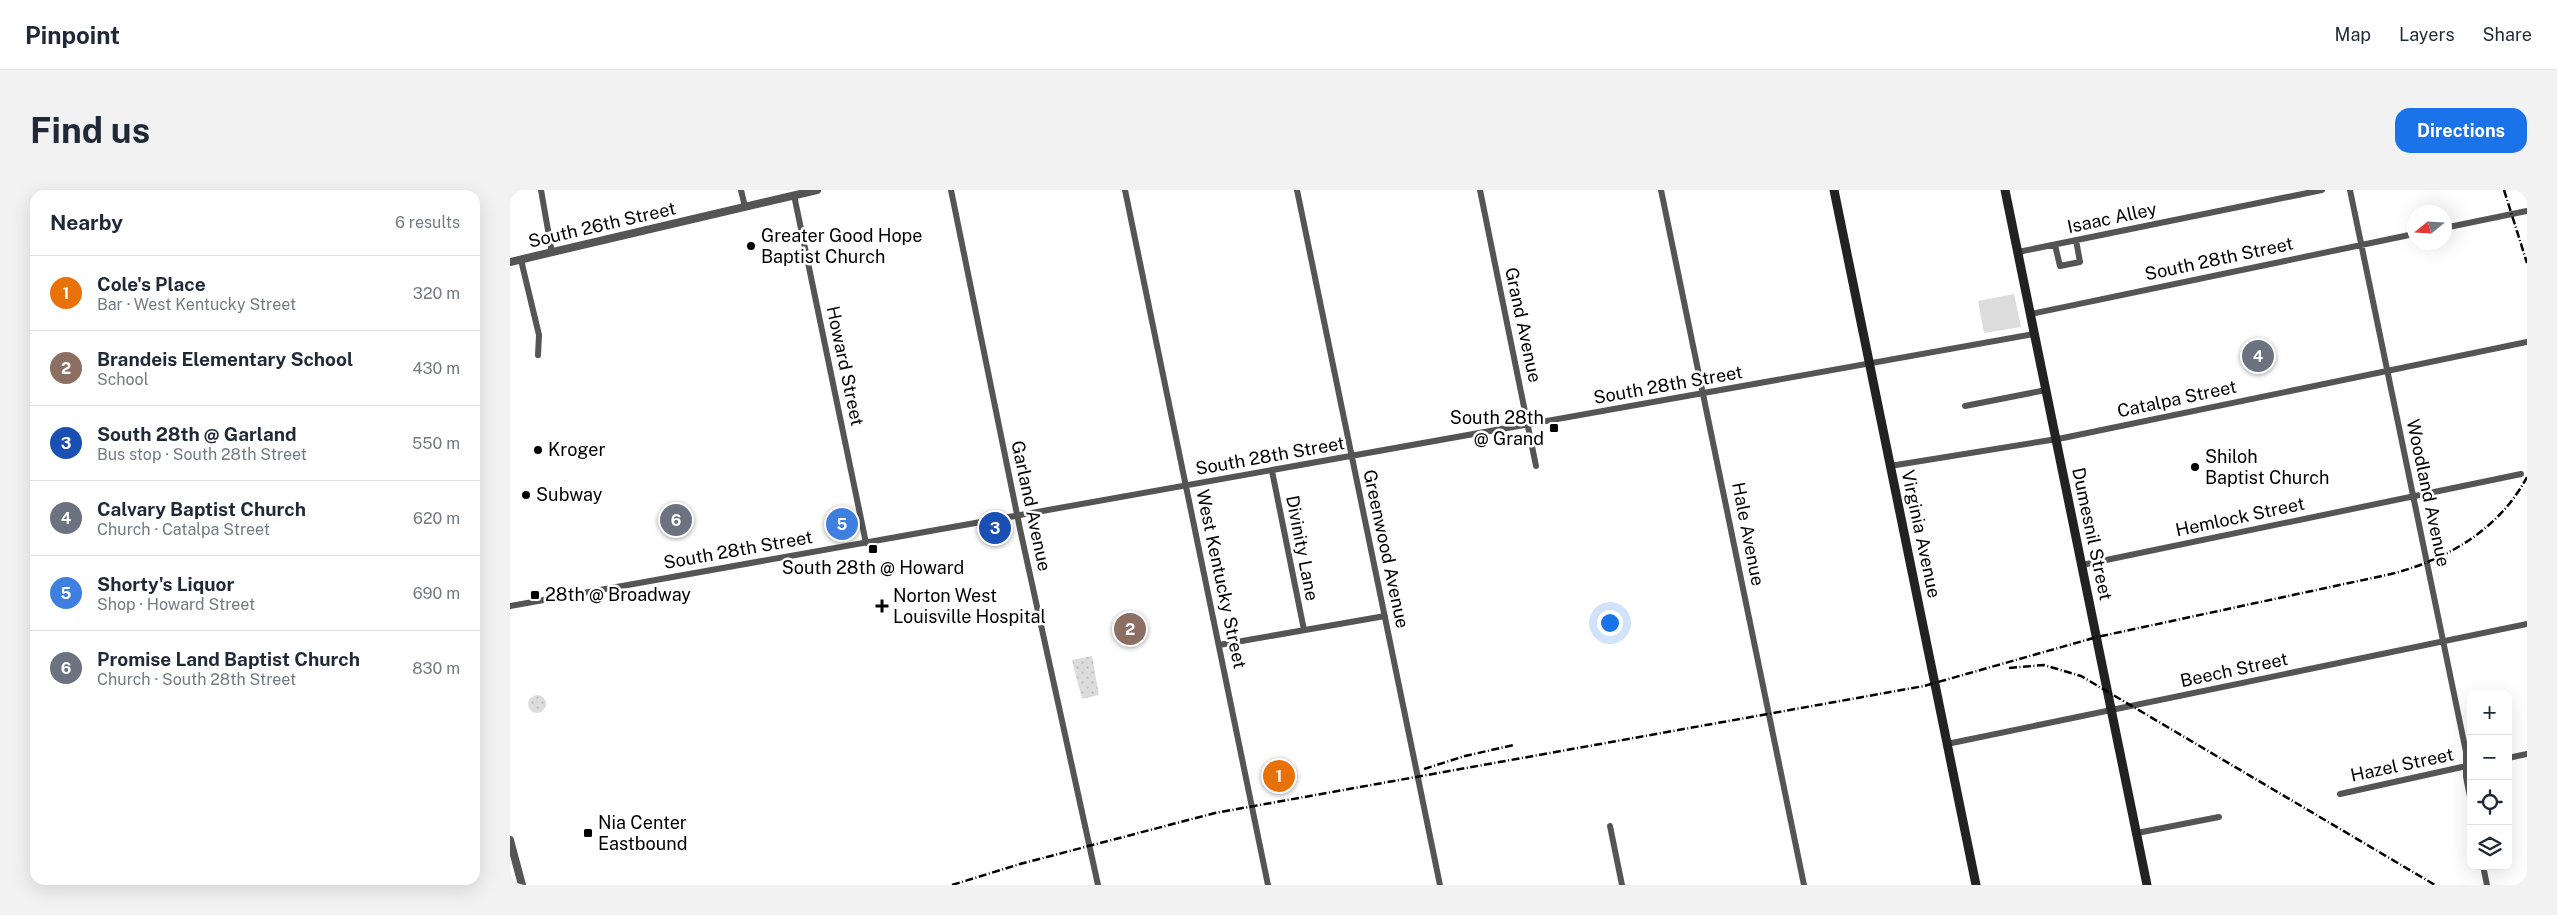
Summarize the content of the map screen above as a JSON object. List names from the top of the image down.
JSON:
{
  "streets": {
    "main road": ["Virginia Avenue", "Dumesnil Street"],
    "street": [
      "Isaac Alley",
      "South 26th Street",
      "South 28th Street",
      "Grand Avenue",
      "Howard Street",
      "Catalpa Street",
      "Woodland Avenue",
      "Garland Avenue",
      "Hemlock Street",
      "Hale Avenue",
      "Divinity Lane",
      "Greenwood Avenue",
      "West Kentucky Street",
      "Beech Street",
      "Hazel Street"
    ]
  },
  "crossings": [
    ["Isaac Alley", "Dumesnil Street"],
    ["South 26th Street", "Howard Street"],
    ["South 28th Street", "Grand Avenue"],
    ["South 28th Street", "Howard Street"],
    ["South 28th Street", "Woodland Avenue"],
    ["South 28th Street", "Garland Avenue"],
    ["South 28th Street", "Hale Avenue"],
    ["South 28th Street", "Virginia Avenue"],
    ["South 28th Street", "Dumesnil Street"],
    ["South 28th Street", "Divinity Lane"],
    ["South 28th Street", "Greenwood Avenue"],
    ["South 28th Street", "West Kentucky Street"],
    ["Catalpa Street", "Woodland Avenue"],
    ["Catalpa Street", "Virginia Avenue"],
    ["Catalpa Street", "Dumesnil Street"],
    ["Woodland Avenue", "Hemlock Street"],
    ["Woodland Avenue", "Beech Street"],
    ["Hemlock Street", "Dumesnil Street"],
    ["Virginia Avenue", "Beech Street"],
    ["Dumesnil Street", "Beech Street"]
  ],
  "places": {
    "other": [
      "Greater Good Hope Baptist Church",
      "Kroger",
      "Shiloh Baptist Church",
      "Subway"
    ],
    "transit": [
      "South 28th @ Grand",
      "South 28th @ Howard",
      "28th @ Broadway",
      "Nia Center Eastbound"
    ],
    "health": ["Norton West Louisville Hospital"]
  },
  "north": "left",
  "page": {
    "header": "Pinpoint",
    "nav": ["Map", "Layers", "Share"],
    "buttons": "Directions",
    "title": "Find us",
    "heading": ["Nearby", "6 results"],
    "list": [
      {
        "mark": "1",
        "name": "Cole's Place",
        "note": "Bar · West Kentucky Street",
        "value": "320 m"
      },
      {
        "mark": "2",
        "name": "Brandeis Elementary School",
        "note": "School",
        "value": "430 m"
      },
      {
        "mark": "3",
        "name": "South 28th @ Garland",
        "note": "Bus stop · South 28th Street",
        "value": "550 m"
      },
      {
        "mark": "4",
        "name": "Calvary Baptist Church",
        "note": "Church · Catalpa Street",
        "value": "620 m"
      },
      {
        "mark": "5",
        "name": "Shorty's Liquor",
        "note": "Shop · Howard Street",
        "value": "690 m"
      },
      {
        "mark": "6",
        "name": "Promise Land Baptist Church",
        "note": "Church · South 28th Street",
        "value": "830 m"
      }
    ],
    "pins": [
      "4",
      "6",
      "5",
      "3",
      "2",
      "1"
    ],
    "map_buttons": ["+", "−"]
  }
}
